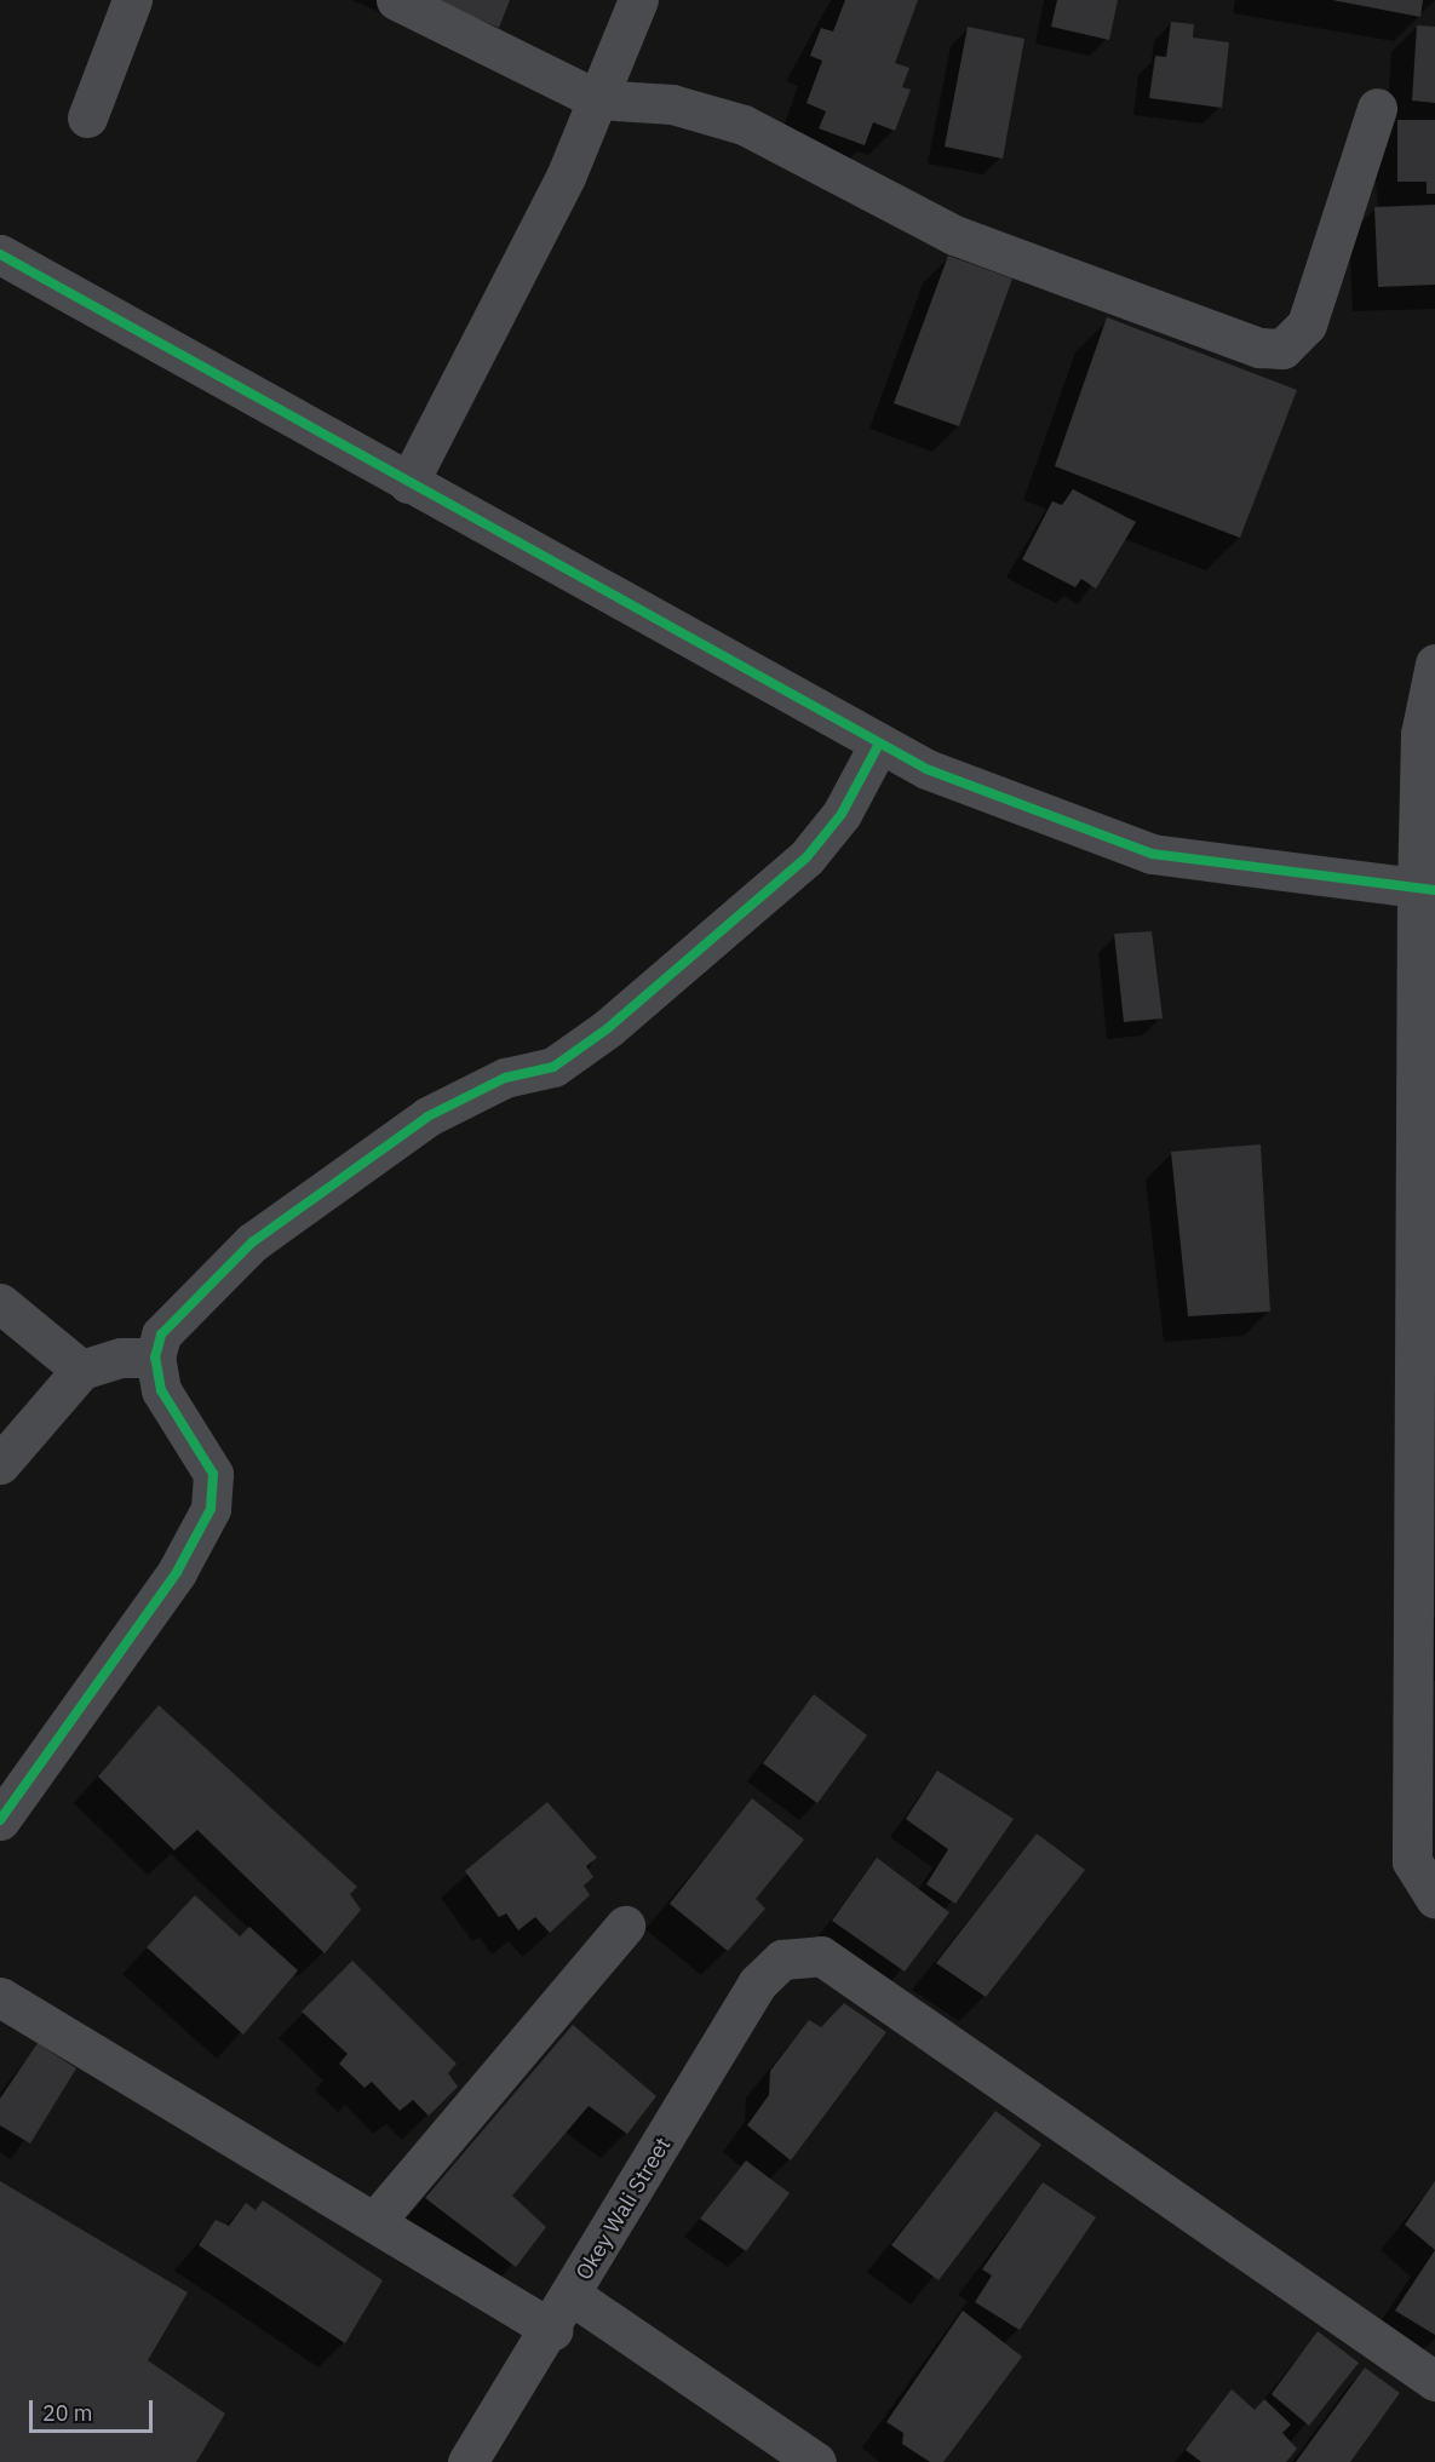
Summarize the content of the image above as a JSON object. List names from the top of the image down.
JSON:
{
  "streets": {
    "street": ["Okey Wali Street"]
  },
  "scale_bar": "20 m"
}
